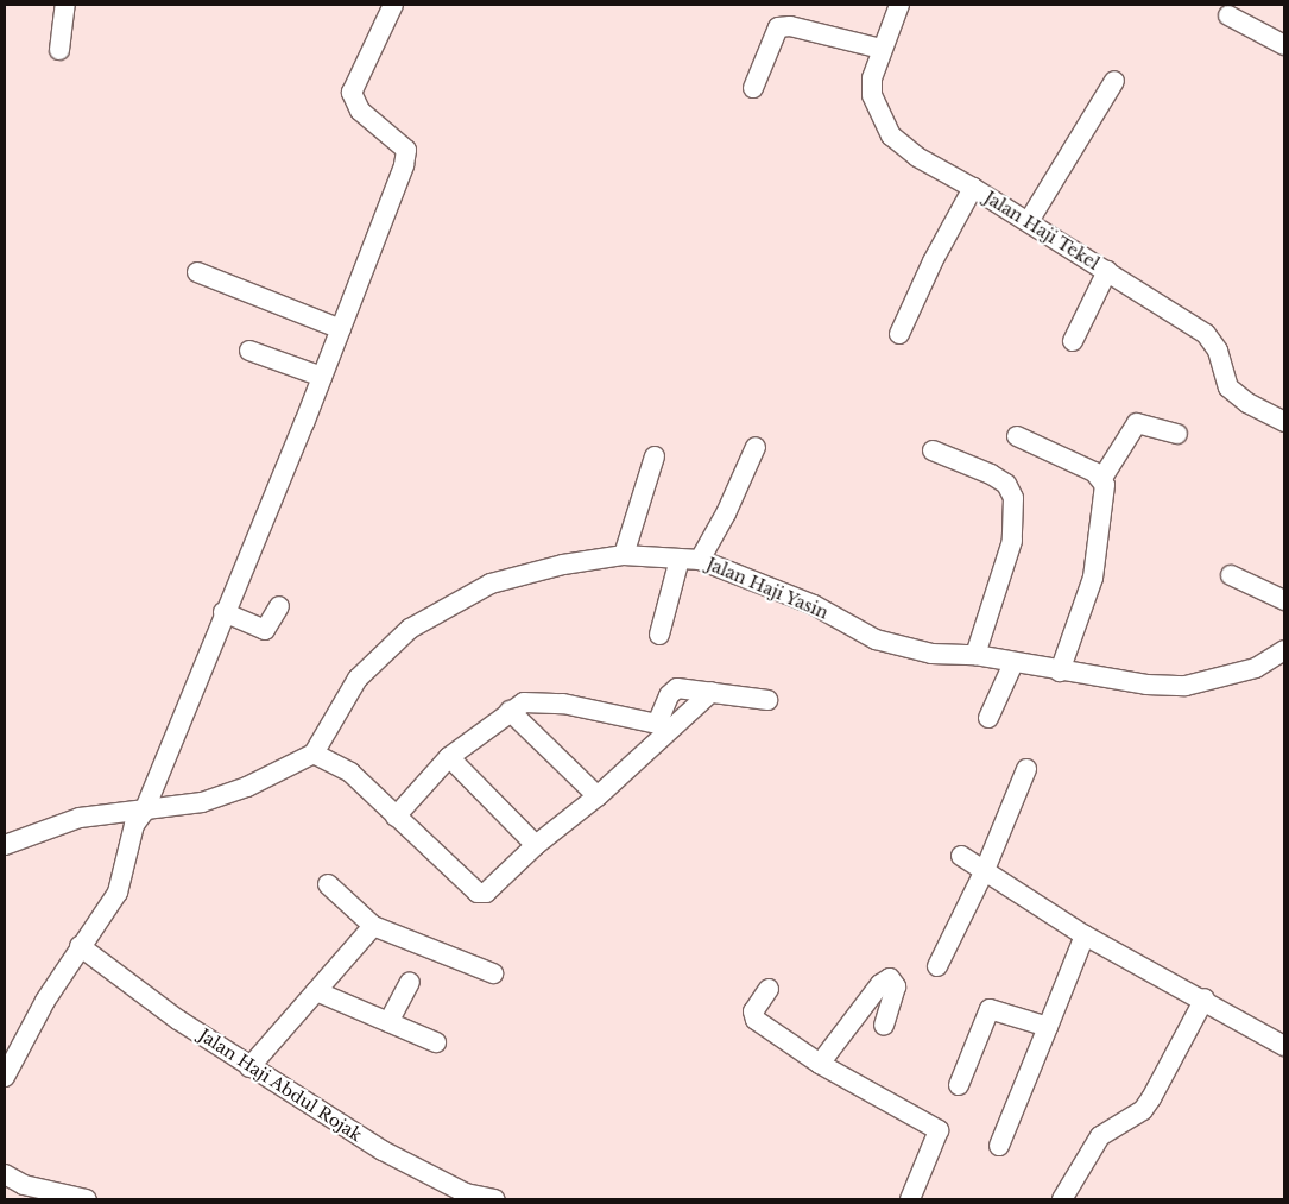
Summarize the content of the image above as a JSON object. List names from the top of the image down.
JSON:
{
  "streets": {
    "street": ["Jalan Haji Tekel", "Jalan Haji Yasin", "Jalan Haji Abdul Rojak"]
  }
}
